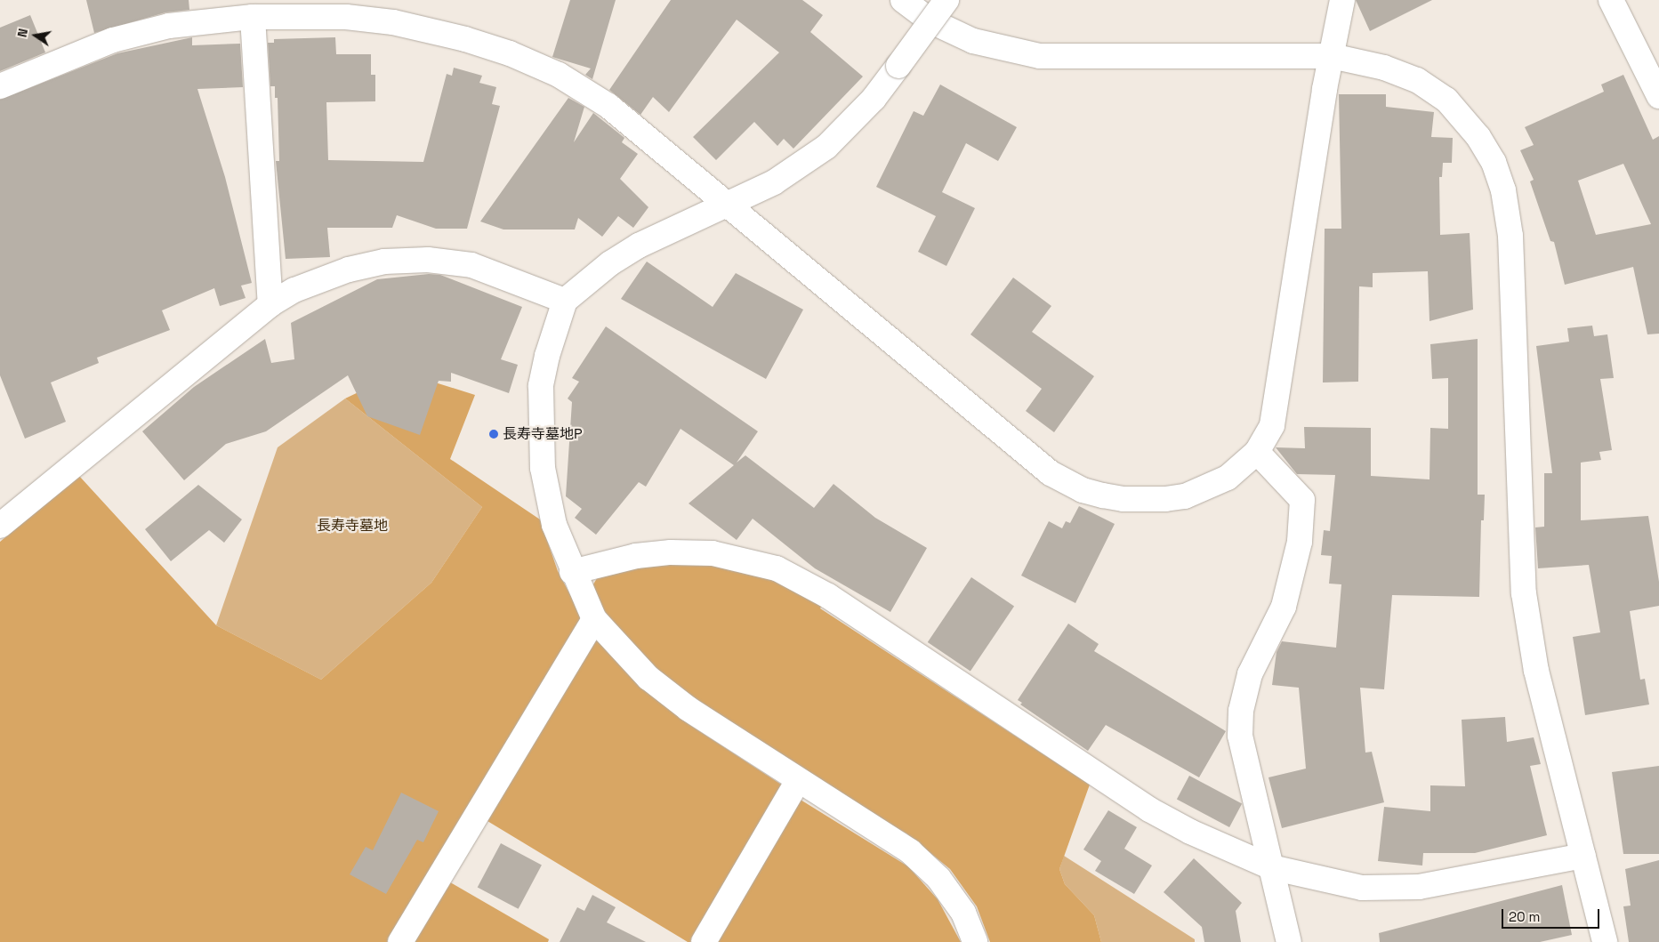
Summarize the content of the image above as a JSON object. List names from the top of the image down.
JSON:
{
  "parks": ["長寿寺墓地"],
  "places": ["長寿寺墓地P"],
  "scale_bar": "20 m",
  "north": "left"
}
